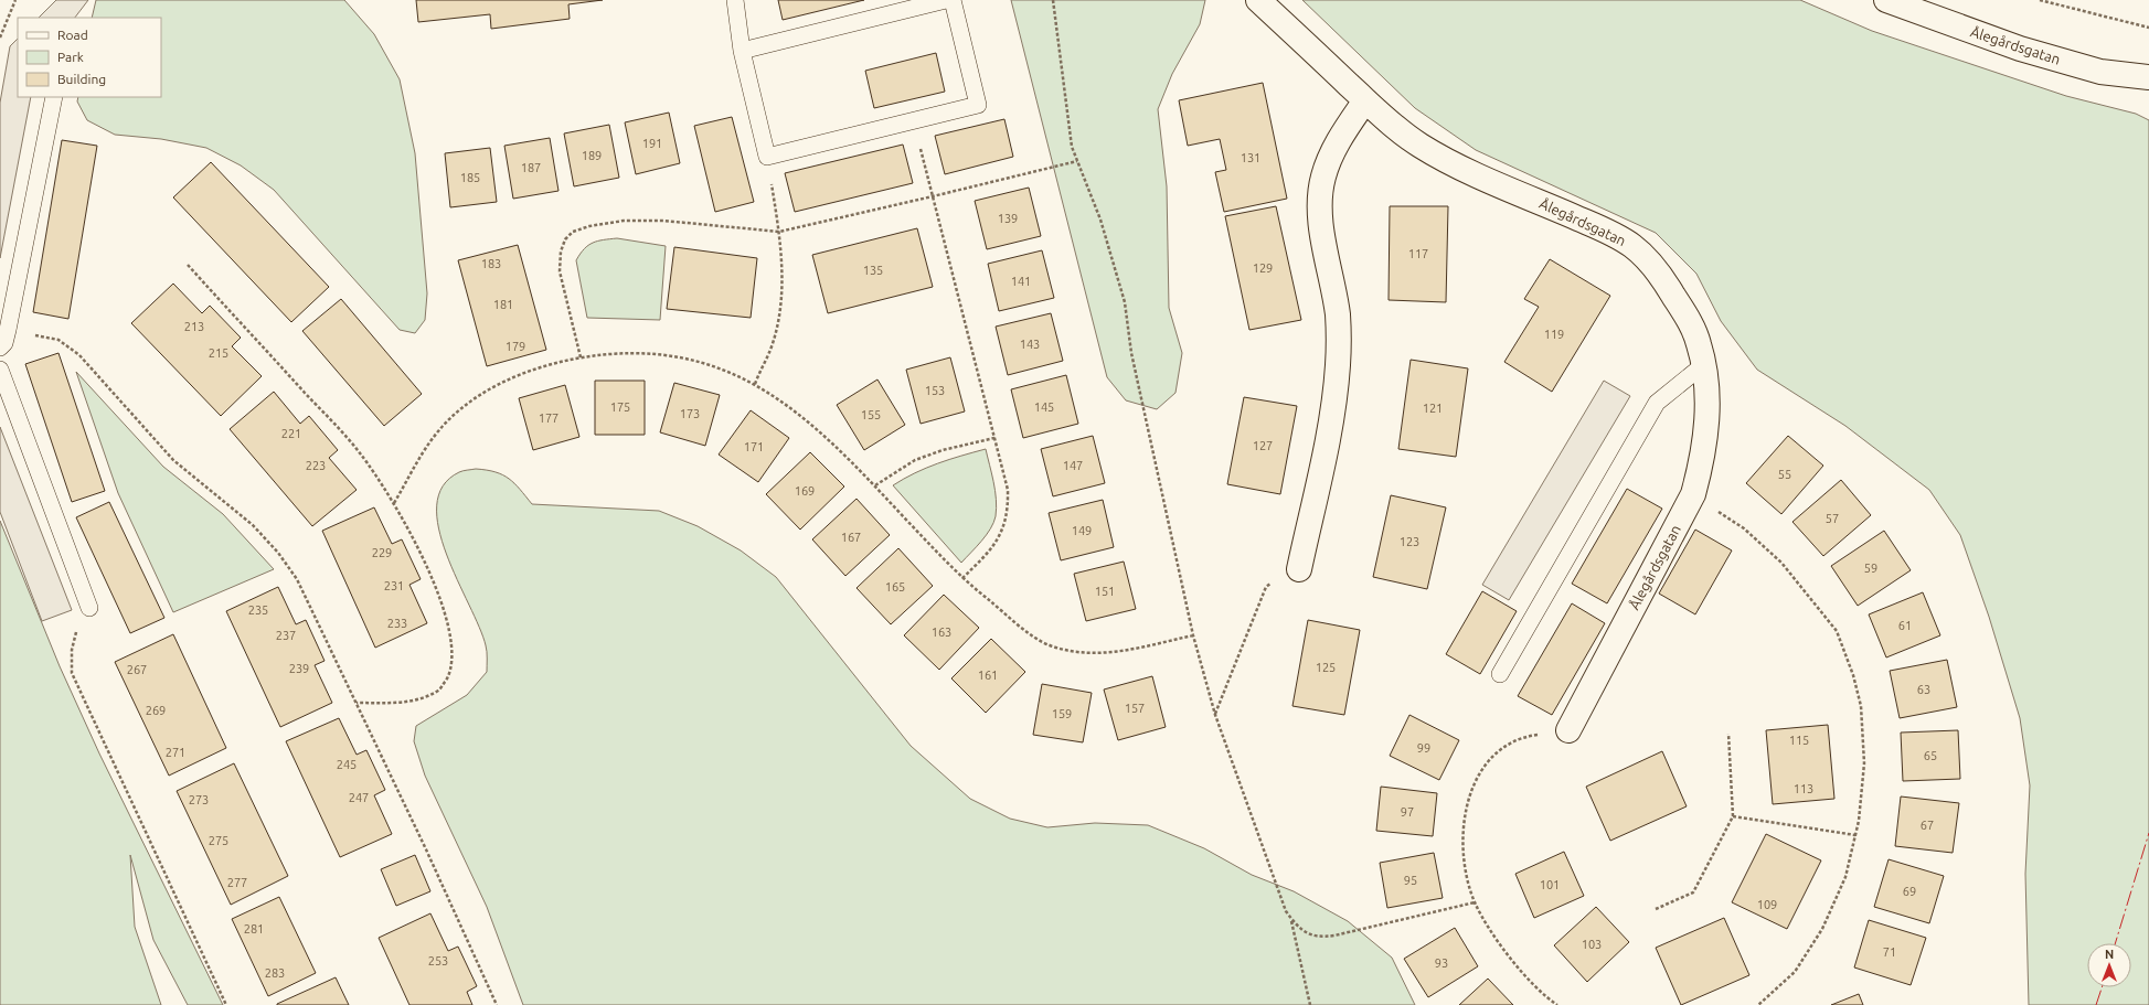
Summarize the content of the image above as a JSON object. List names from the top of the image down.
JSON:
{
  "streets": {
    "street": ["Ålegårdsgatan"]
  },
  "house_numbers": [
    "191",
    "189",
    "131",
    "187",
    "185",
    "139",
    "117",
    "183",
    "129",
    "135",
    "141",
    "181",
    "213",
    "119",
    "143",
    "179",
    "215",
    "153",
    "175",
    "145",
    "121",
    "173",
    "155",
    "177",
    "221",
    "127",
    "171",
    "223",
    "147",
    "55",
    "169",
    "57",
    "149",
    "167",
    "123",
    "229",
    "59",
    "231",
    "165",
    "151",
    "235",
    "233",
    "61",
    "163",
    "237",
    "125",
    "239",
    "267",
    "161",
    "63",
    "157",
    "269",
    "159",
    "115",
    "99",
    "271",
    "65",
    "245",
    "113",
    "247",
    "273",
    "97",
    "67",
    "275",
    "95",
    "277",
    "101",
    "69",
    "109",
    "281",
    "103",
    "71",
    "253",
    "93",
    "283"
  ],
  "legend": ["Road", "Park", "Building"],
  "north": "top"
}
